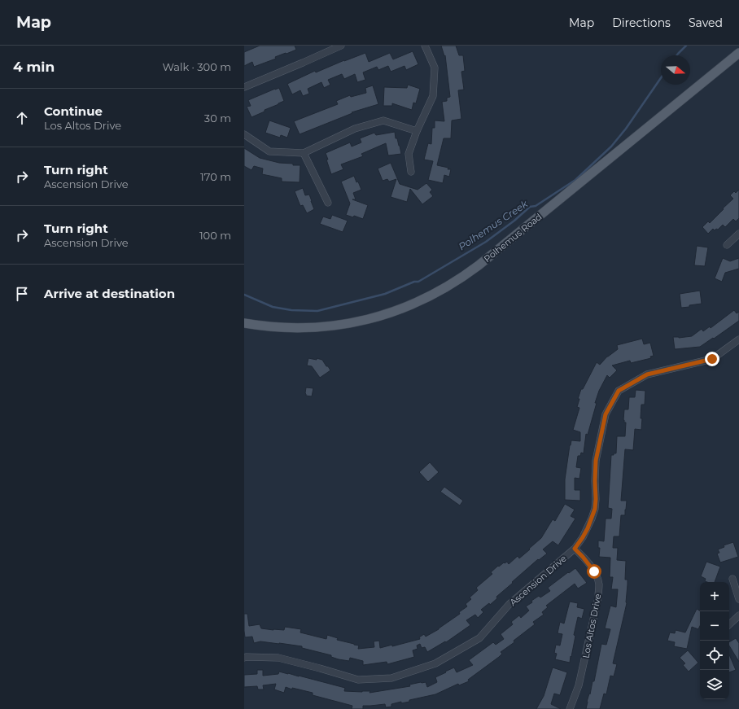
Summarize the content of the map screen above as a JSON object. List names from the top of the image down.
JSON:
{
  "streets": {
    "main road": ["Polhemus Road"],
    "street": ["Ascension Drive", "Los Altos Drive"]
  },
  "crossings": [
    ["Ascension Drive", "Los Altos Drive"]
  ],
  "water": ["Polhemus Creek"],
  "north": "right",
  "page": {
    "header": "Map",
    "nav": ["Map", "Directions", "Saved"],
    "heading": ["4 min", "Walk · 300 m"],
    "list": [
      ["Continue", "Los Altos Drive", "30 m"],
      ["Turn right", "Ascension Drive", "170 m"],
      ["Turn right", "Ascension Drive", "100 m"],
      "Arrive at destination"
    ],
    "map_buttons": ["+", "−"]
  }
}
